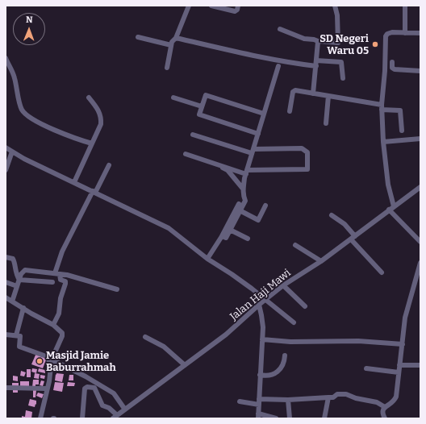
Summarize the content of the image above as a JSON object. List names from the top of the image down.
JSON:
{
  "streets": {
    "street": ["Jalan Haji Mawi"]
  },
  "places": ["SD Negeri Waru 05", "Masjid Jamie Baburrahmah"],
  "north": "top"
}
